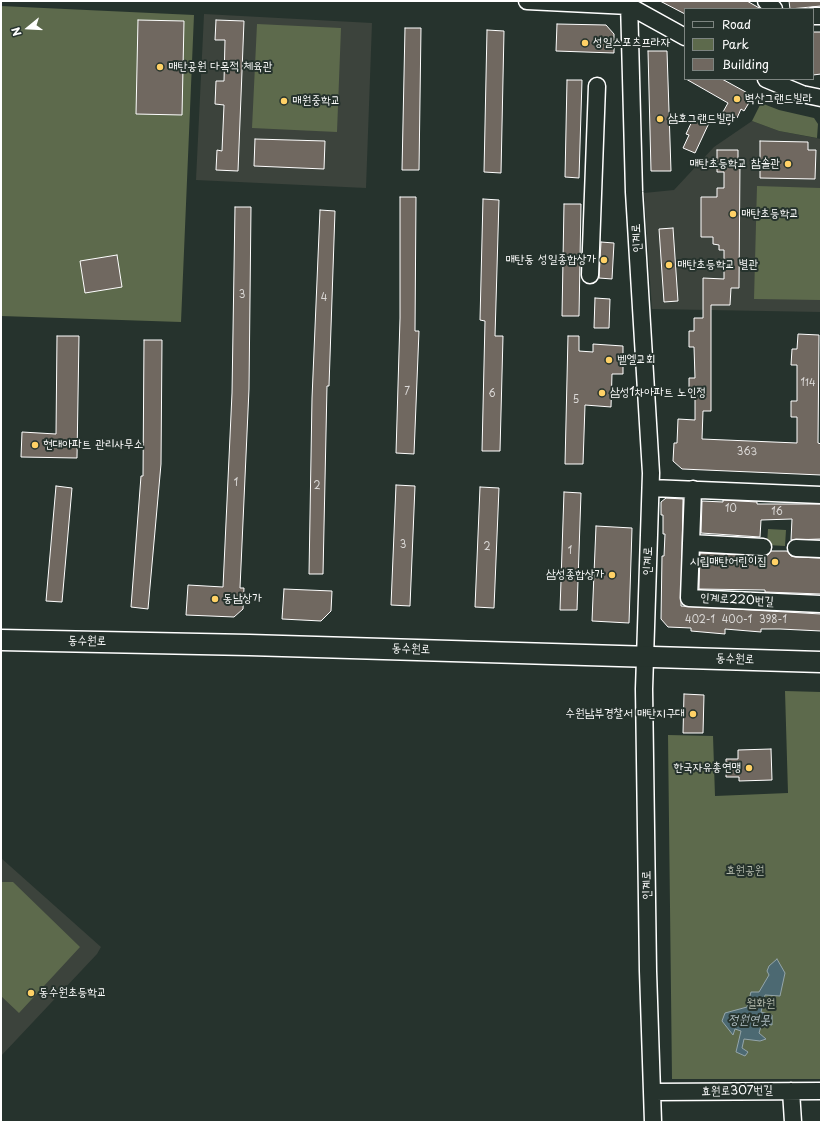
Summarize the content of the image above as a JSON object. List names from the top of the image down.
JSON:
{
  "streets": {
    "main road": ["동수원로"],
    "street": ["인계로", "인계로220번길", "효원로307번길"]
  },
  "crossings": [
    ["인계로", "동수원로"],
    ["인계로", "효원로307번길"]
  ],
  "water": ["정원연못"],
  "parks": ["효원공원", "월화원"],
  "places": [
    "성일스포츠프라자",
    "매탄공원 다목적 체육관",
    "벽산그랜드빌라",
    "매원중학교",
    "삼호그랜드빌라",
    "매탄초등학교 참솔관",
    "매탄초등학교",
    "매탄동 성일종합상가",
    "매탄초등학교 별관",
    "벧엘교회",
    "삼성1차아파트 노인정",
    "현대아파트 관리사무소",
    "시립매탄어린이집",
    "삼성종합상가",
    "동남상가",
    "수원남부경찰서 매탄지구대",
    "한국자유총연맹",
    "동수원초등학교"
  ],
  "house_numbers": [
    "3",
    "4",
    "114",
    "7",
    "6",
    "5",
    "363",
    "1",
    "2",
    "10",
    "16",
    "3",
    "2",
    "1",
    "402-1",
    "400-1",
    "398-1"
  ],
  "legend": ["Road", "Park", "Building"],
  "north": "left"
}
